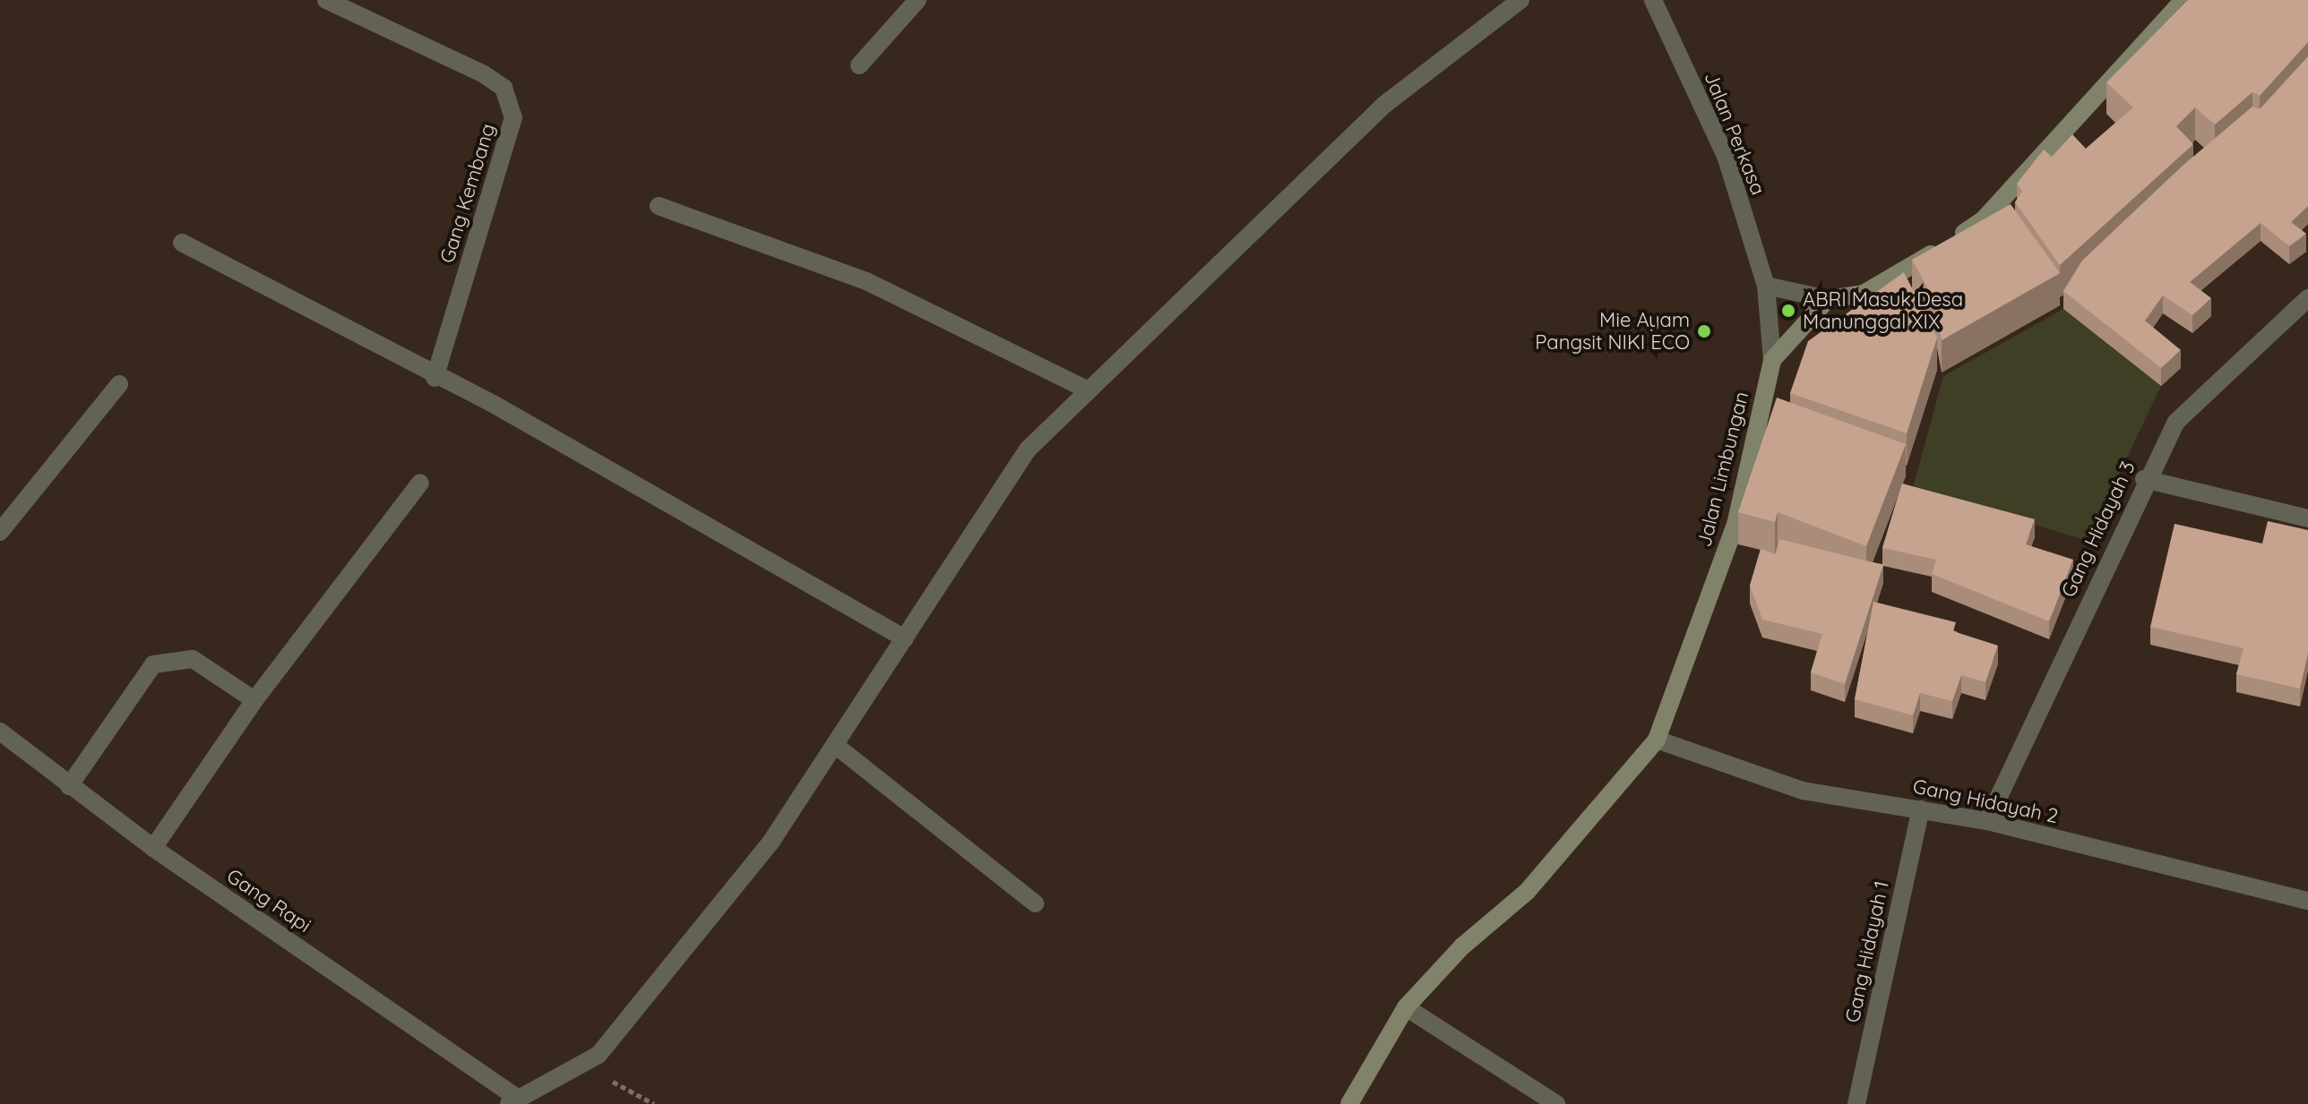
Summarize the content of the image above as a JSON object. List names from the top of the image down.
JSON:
{
  "streets": {
    "street": [
      "Jalan Perkasa",
      "Gang Kembang",
      "Jalan Limbungan",
      "Gang Hidayah 3",
      "Gang Hidayah 2",
      "Gang Rapi",
      "Gang Hidayah 1"
    ]
  },
  "crossings": [
    ["Jalan Perkasa", "Jalan Limbungan"],
    ["Jalan Limbungan", "Gang Hidayah 2"],
    ["Gang Hidayah 3", "Gang Hidayah 2"],
    ["Gang Hidayah 2", "Gang Hidayah 1"]
  ],
  "places": ["ABRI Masuk Desa Manunggal XIX", "Mie Ayam Pangsit NIKI ECO"]
}
